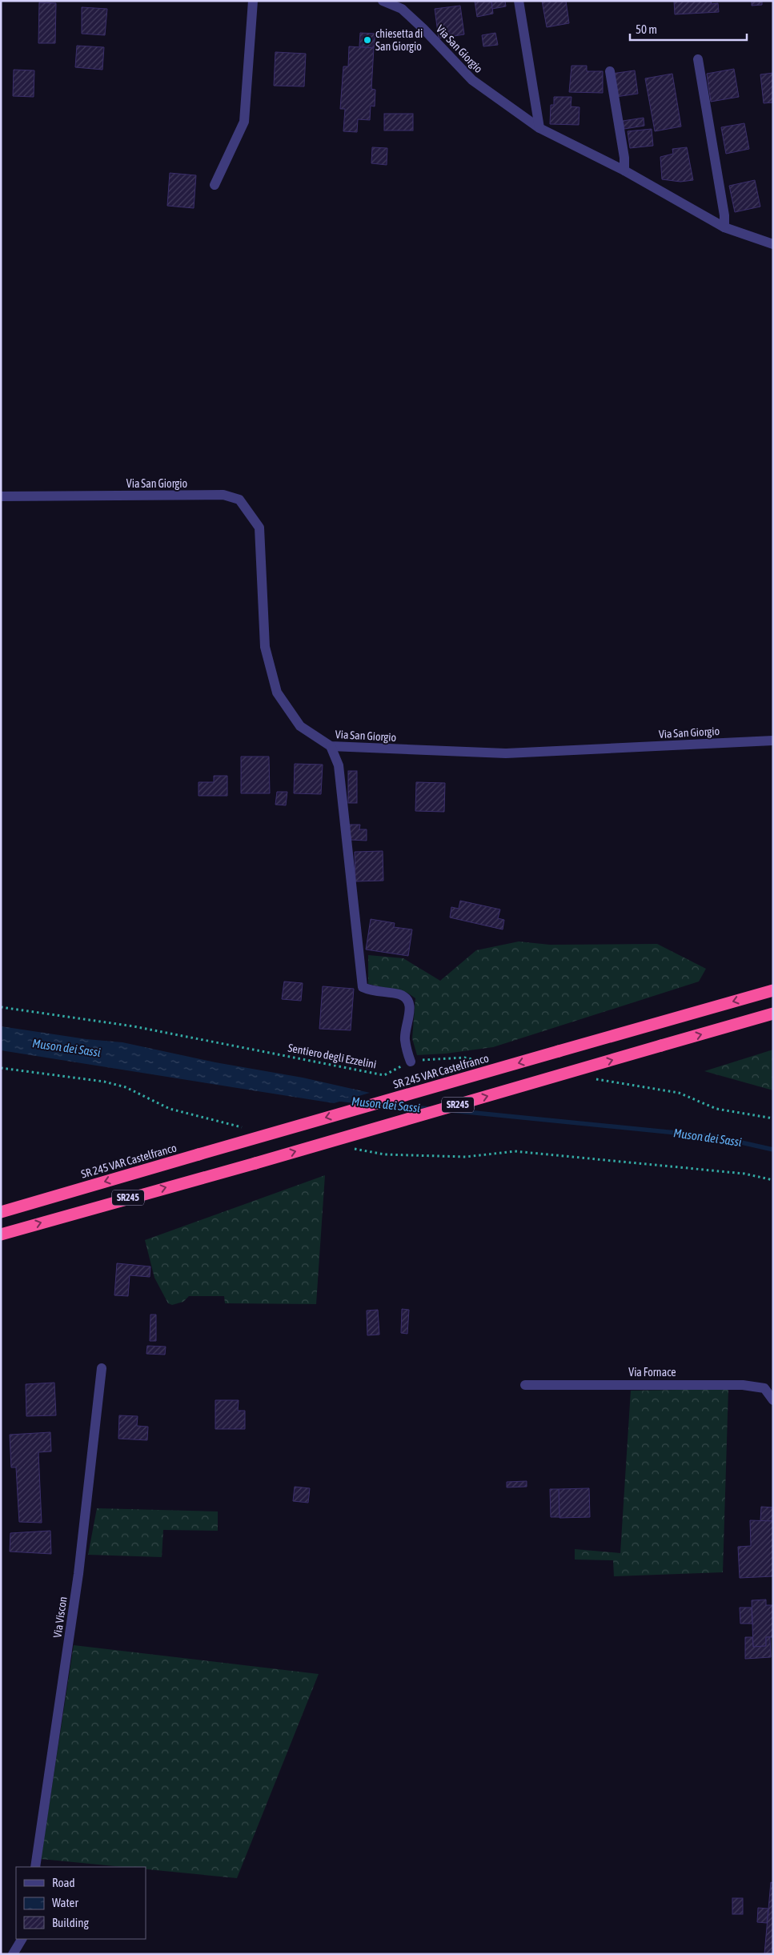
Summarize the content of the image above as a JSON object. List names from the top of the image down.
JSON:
{
  "streets": {
    "highway": ["SR 245 VAR Castelfranco", "SR245"],
    "street": ["Via San Giorgio", "Via Fornace", "Via Viscon"],
    "path": ["Sentiero degli Ezzelini"]
  },
  "water": ["Muson dei Sassi"],
  "places": ["chiesetta di San Giorgio"],
  "legend": ["Road", "Water", "Building"],
  "scale_bar": "50 m"
}
